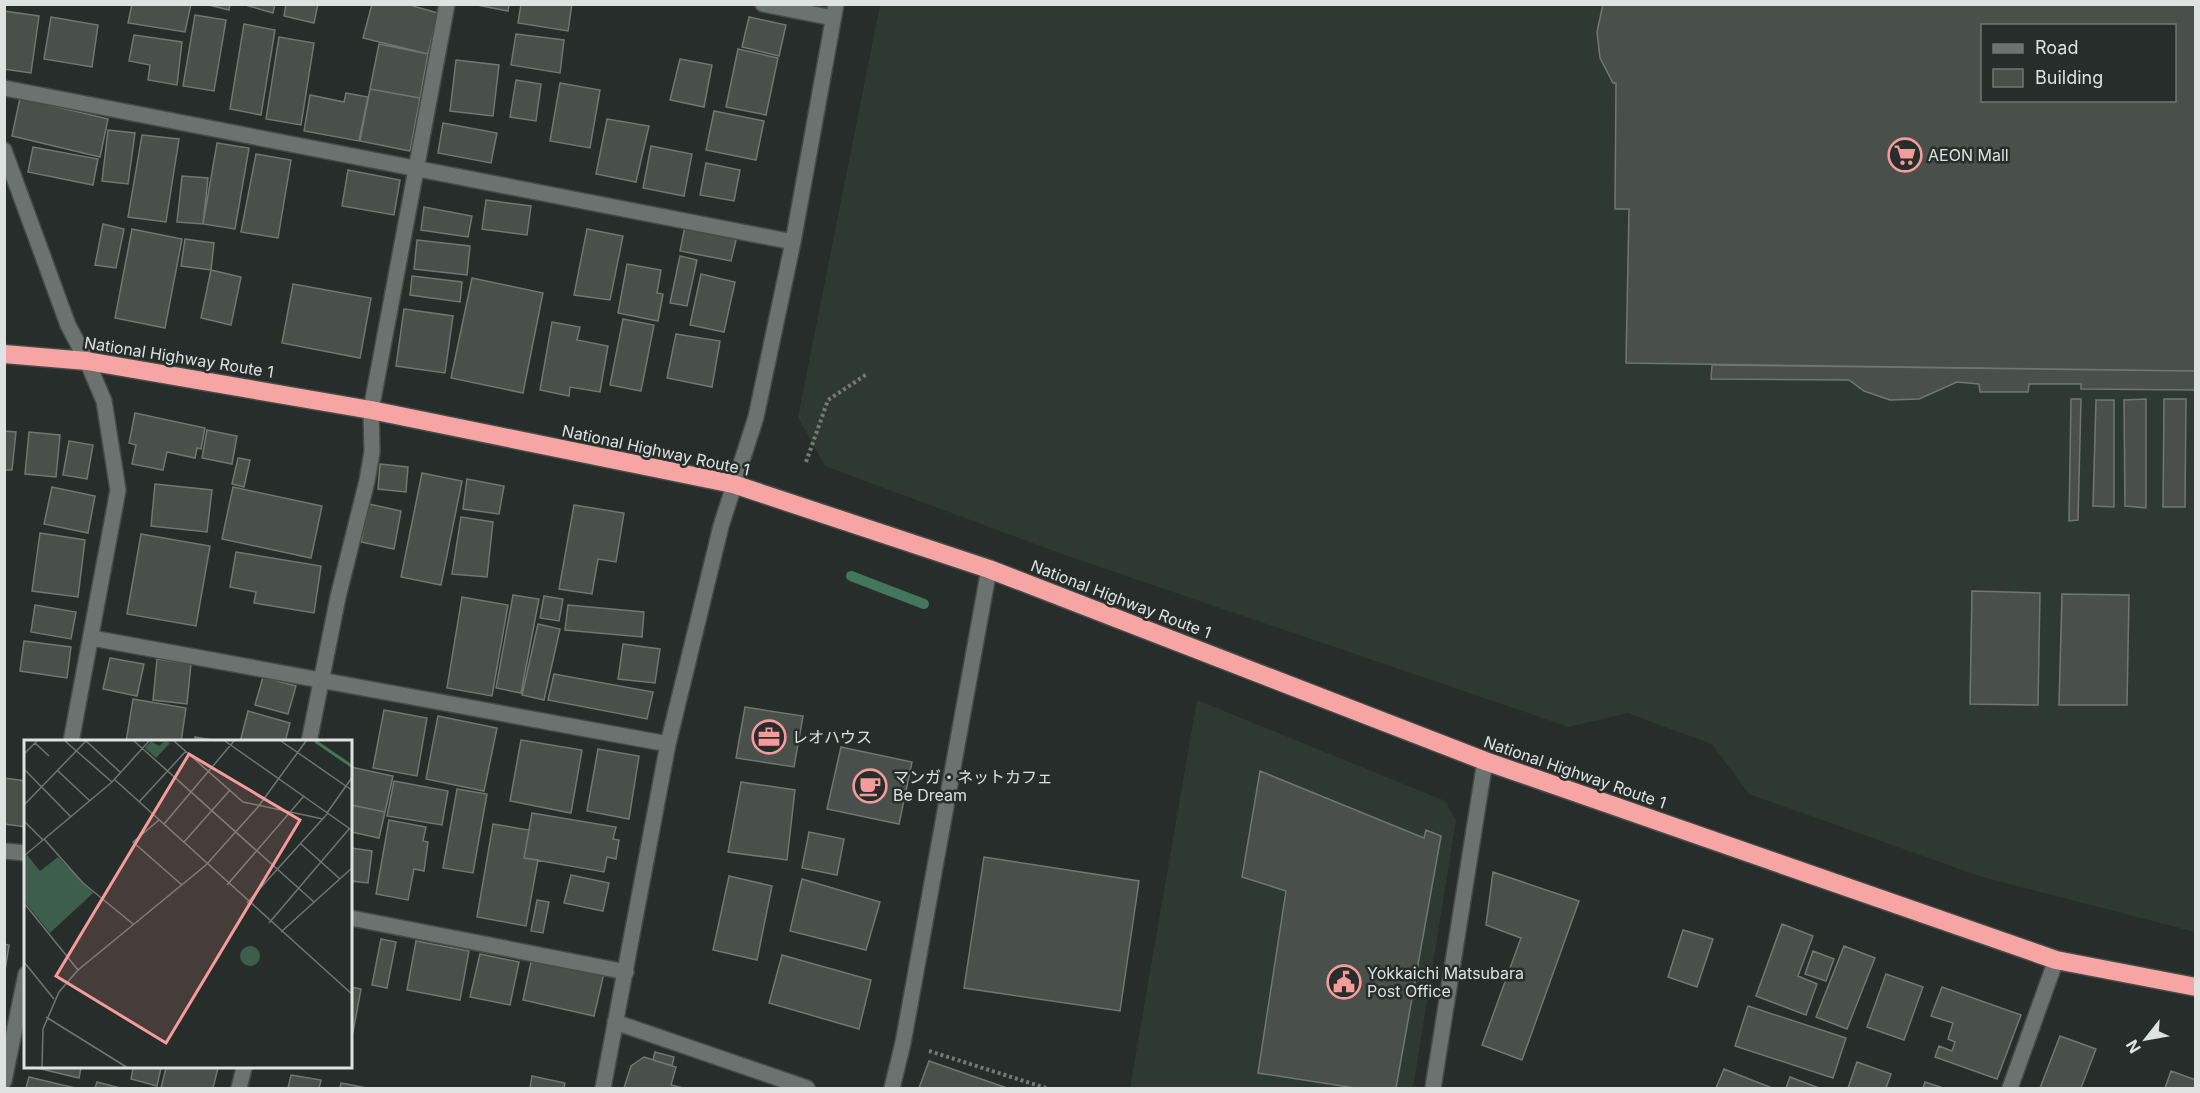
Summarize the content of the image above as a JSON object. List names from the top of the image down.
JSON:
{
  "streets": {
    "highway": ["National Highway Route 1"]
  },
  "places": {
    "supermarket": ["AEON Mall"],
    "office": ["レオハウス"],
    "cafe": ["マンガ・ネットカフェ Be Dream"],
    "public building": ["Yokkaichi Matsubara Post Office"]
  },
  "legend": ["Road", "Building"],
  "north": "bottom left"
}
